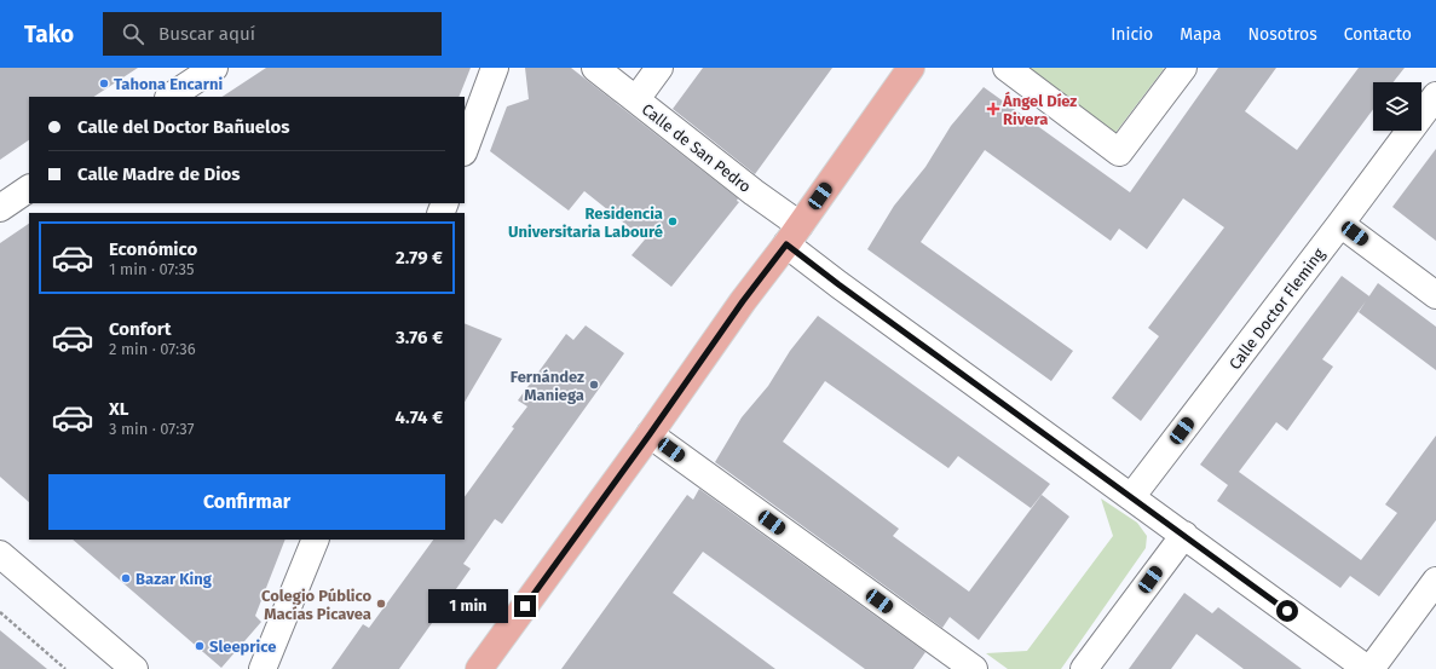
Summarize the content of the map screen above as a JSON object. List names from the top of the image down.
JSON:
{
  "streets": {
    "street": ["Calle de San Pedro", "Calle Doctor Fleming"]
  },
  "crossings": [
    ["Calle de San Pedro", "Calle Doctor Fleming"]
  ],
  "places": {
    "other": [
      "Tahona Encarni",
      "Residencia Universitaria Labouré",
      "Fernández Maniega",
      "Bazar King",
      "Colegio Público Macías Picavea",
      "Sleeprice"
    ],
    "health": ["Ángel Díez Rivera"]
  },
  "page": {
    "header": "Tako",
    "search": "Buscar aquí",
    "nav": [
      "Inicio",
      "Mapa",
      "Nosotros",
      "Contacto"
    ],
    "banner": ["Calle del Doctor Bañuelos", "Calle Madre de Dios"],
    "list": [
      {
        "name": "Económico",
        "note": "1 min · 07:35",
        "value": "2.79 €"
      },
      {
        "name": "Confort",
        "note": "2 min · 07:36",
        "value": "3.76 €"
      },
      {
        "name": "XL",
        "note": "3 min · 07:37",
        "value": "4.74 €"
      }
    ],
    "buttons": "Confirmar",
    "bubble": "1 min"
  }
}
